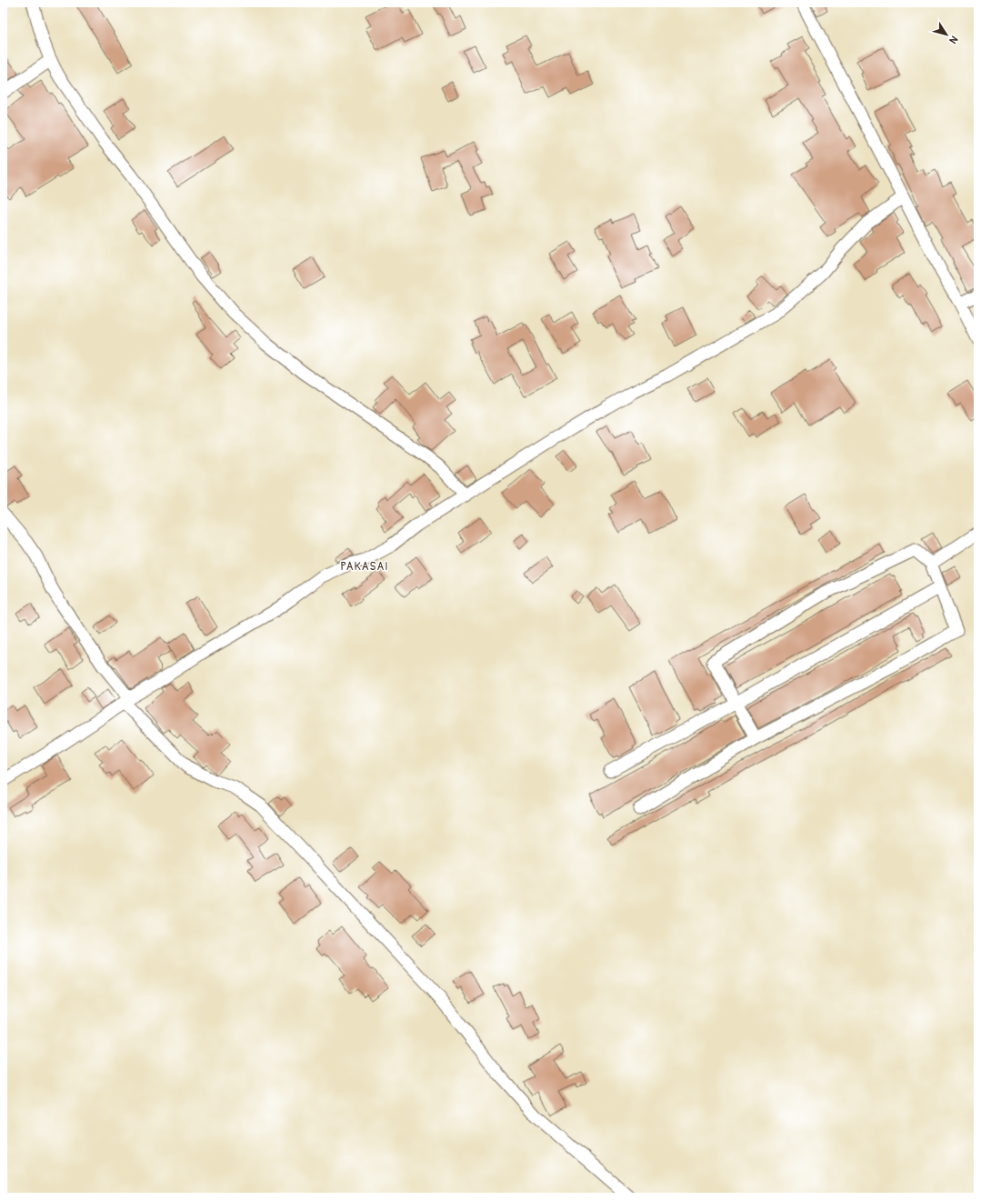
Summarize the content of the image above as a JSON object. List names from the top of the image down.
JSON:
{
  "districts": ["PAKASAI"],
  "north": "bottom right"
}
